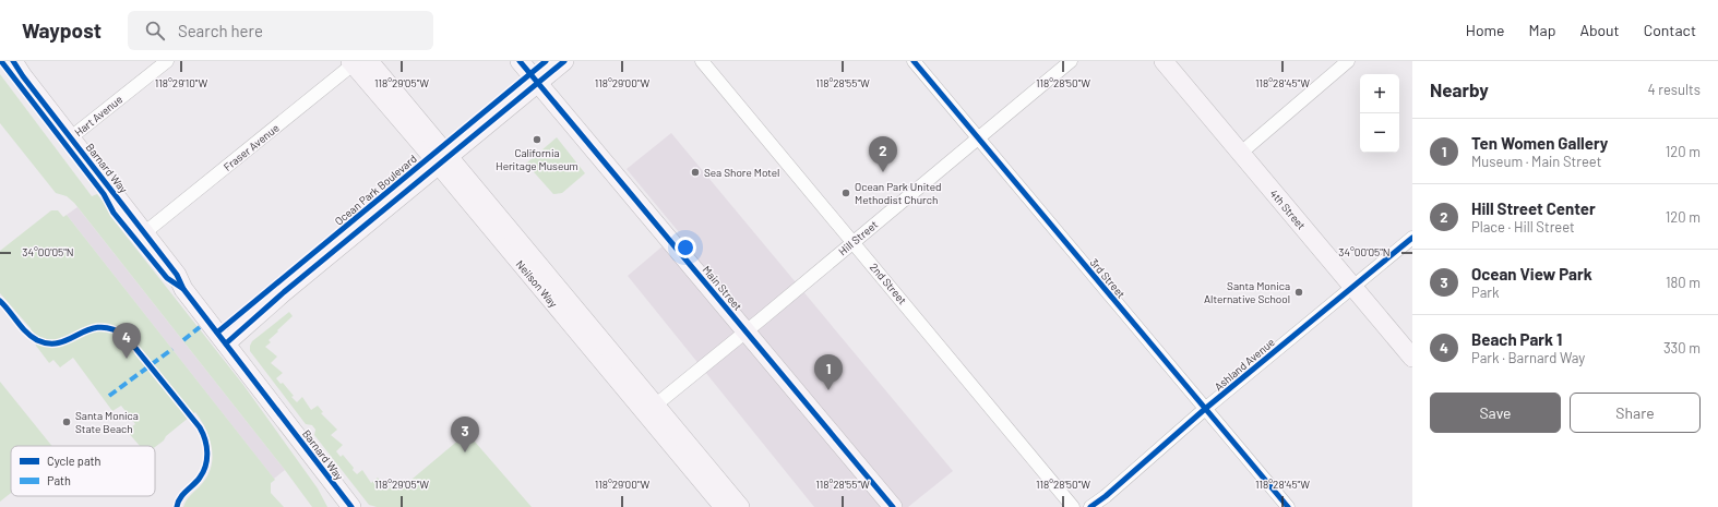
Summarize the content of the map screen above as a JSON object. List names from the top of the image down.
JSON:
{
  "streets": {
    "street": [
      "Hart Avenue",
      "Fraser Avenue",
      "Barnard Way",
      "Ocean Park Boulevard",
      "4th Street",
      "Hill Street",
      "3rd Street",
      "Neilson Way",
      "2nd Street",
      "Main Street",
      "Ashland Avenue"
    ]
  },
  "crossings": [
    ["Hart Avenue", "Barnard Way"],
    ["Fraser Avenue", "Barnard Way"],
    ["Fraser Avenue", "Neilson Way"],
    ["Barnard Way", "Ocean Park Boulevard"],
    ["Ocean Park Boulevard", "Neilson Way"],
    ["Ocean Park Boulevard", "Main Street"],
    ["4th Street", "Ashland Avenue"],
    ["Hill Street", "3rd Street"],
    ["Hill Street", "Neilson Way"],
    ["Hill Street", "2nd Street"],
    ["Hill Street", "Main Street"],
    ["3rd Street", "Ashland Avenue"]
  ],
  "places": [
    "California Heritage Museum",
    "Sea Shore Motel",
    "Ocean Park United Methodist Church",
    "Santa Monica Alternative School",
    "Santa Monica State Beach"
  ],
  "legend": ["Cycle path", "Path"],
  "page": {
    "header": "Waypost",
    "search": "Search here",
    "nav": [
      "Home",
      "Map",
      "About",
      "Contact"
    ],
    "heading": ["Nearby", "4 results"],
    "map_buttons": ["+", "−"],
    "list": [
      {
        "mark": "1",
        "name": "Ten Women Gallery",
        "note": "Museum · Main Street",
        "value": "120 m"
      },
      {
        "mark": "2",
        "name": "Hill Street Center",
        "note": "Place · Hill Street",
        "value": "120 m"
      },
      {
        "mark": "3",
        "name": "Ocean View Park",
        "note": "Park",
        "value": "180 m"
      },
      {
        "mark": "4",
        "name": "Beach Park 1",
        "note": "Park · Barnard Way",
        "value": "330 m"
      }
    ],
    "pins": [
      "2",
      "4",
      "1",
      "3"
    ],
    "buttons": ["Save", "Share"]
  },
  "coordinates": [
    "118°29'10\"W",
    "118°29'05\"W",
    "118°29'00\"W",
    "118°28'55\"W",
    "118°28'50\"W",
    "118°28'45\"W",
    "34°00'05\"N"
  ]
}
